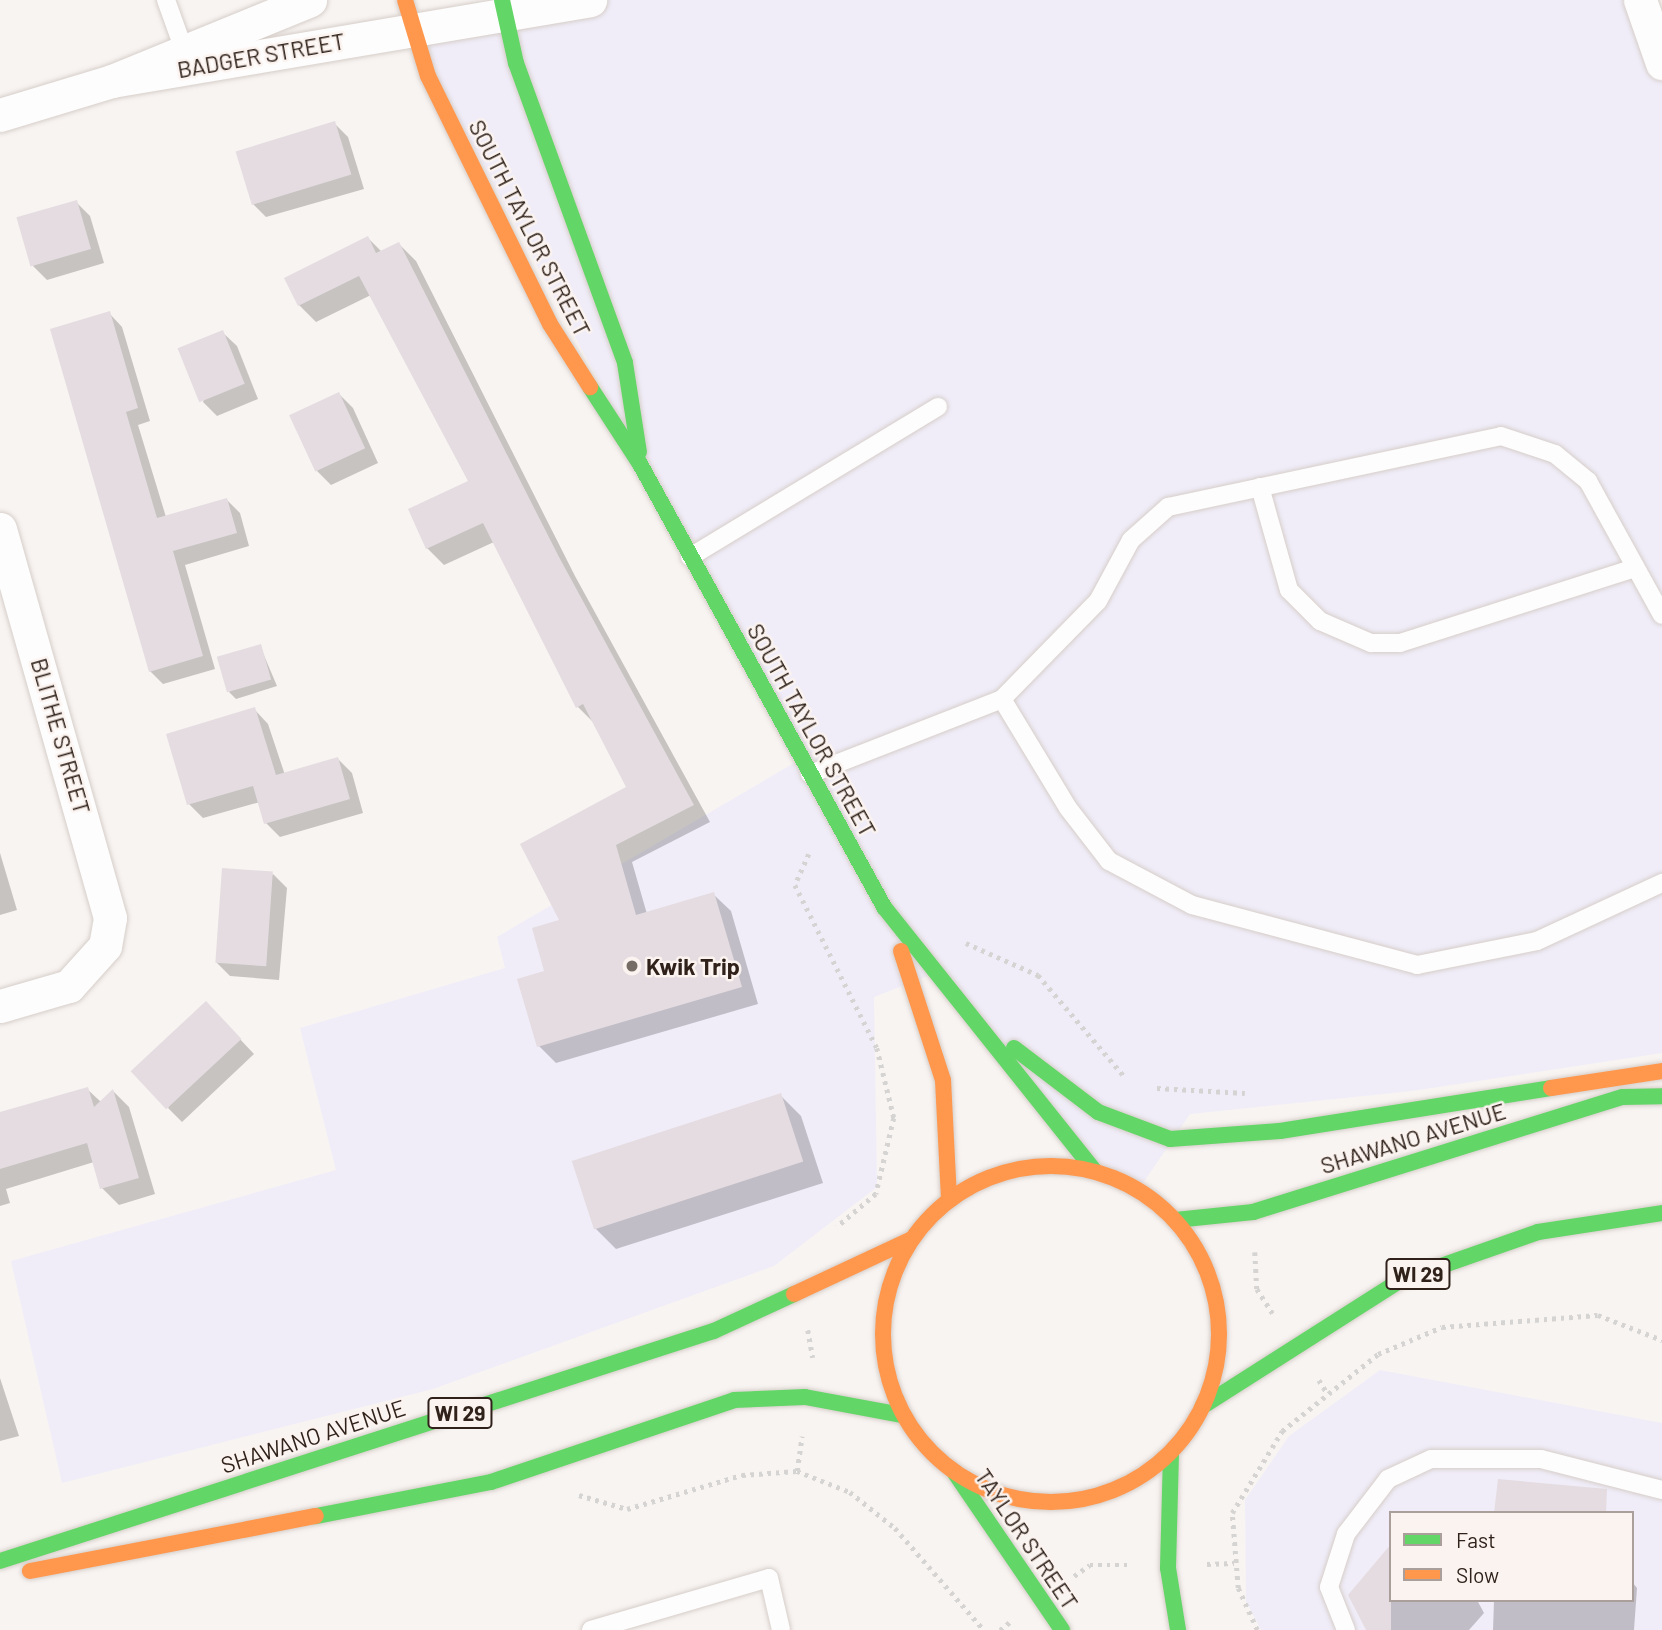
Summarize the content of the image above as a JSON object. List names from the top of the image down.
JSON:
{
  "streets": {
    "main road": [
      "SOUTH TAYLOR STREET",
      "SHAWANO AVENUE",
      "WI 29",
      "TAYLOR STREET"
    ],
    "street": ["BADGER STREET", "BLITHE STREET"]
  },
  "crossings": [
    ["BADGER STREET", "SOUTH TAYLOR STREET"],
    ["SOUTH TAYLOR STREET", "WI 29"],
    ["SHAWANO AVENUE", "WI 29"],
    ["WI 29", "TAYLOR STREET"]
  ],
  "places": ["Kwik Trip"],
  "legend": ["Fast", "Slow"]
}
